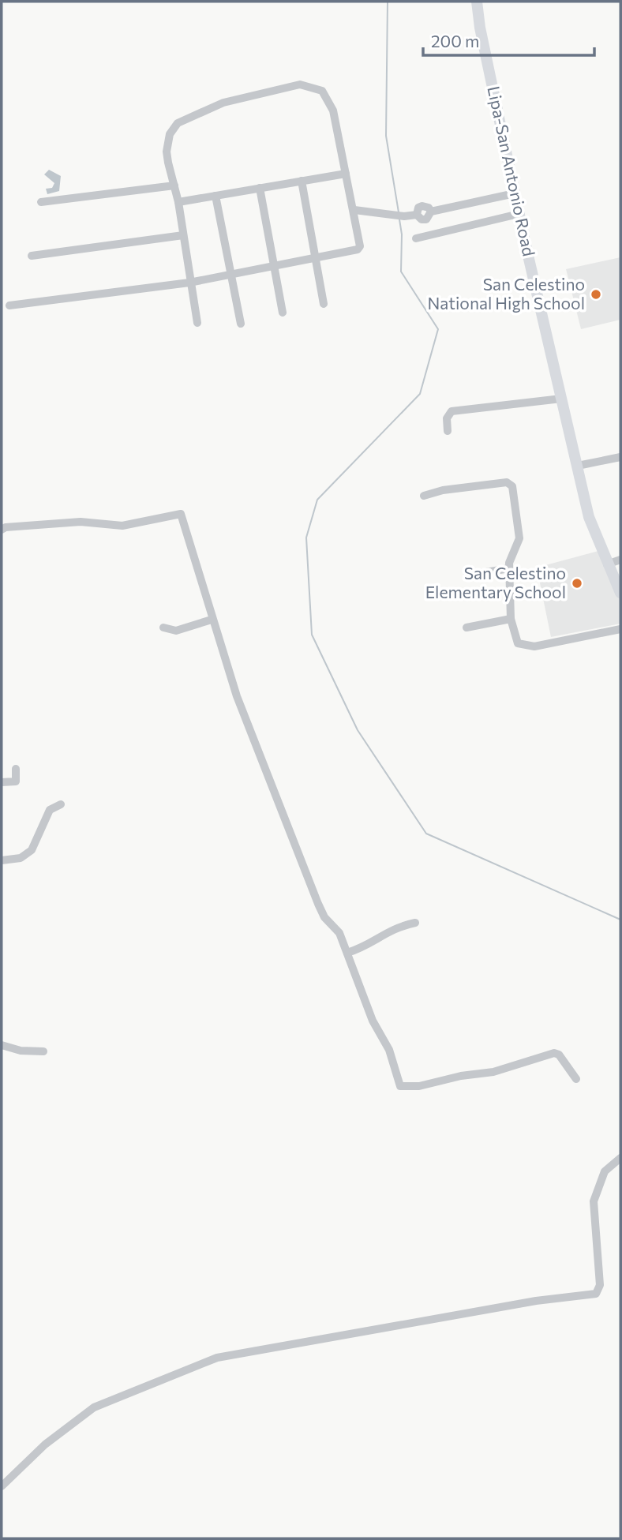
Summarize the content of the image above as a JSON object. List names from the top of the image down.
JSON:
{
  "streets": {
    "main road": ["Lipa-San Antonio Road"]
  },
  "places": ["San Celestino National High School", "San Celestino Elementary School"],
  "scale_bar": "200 m"
}
